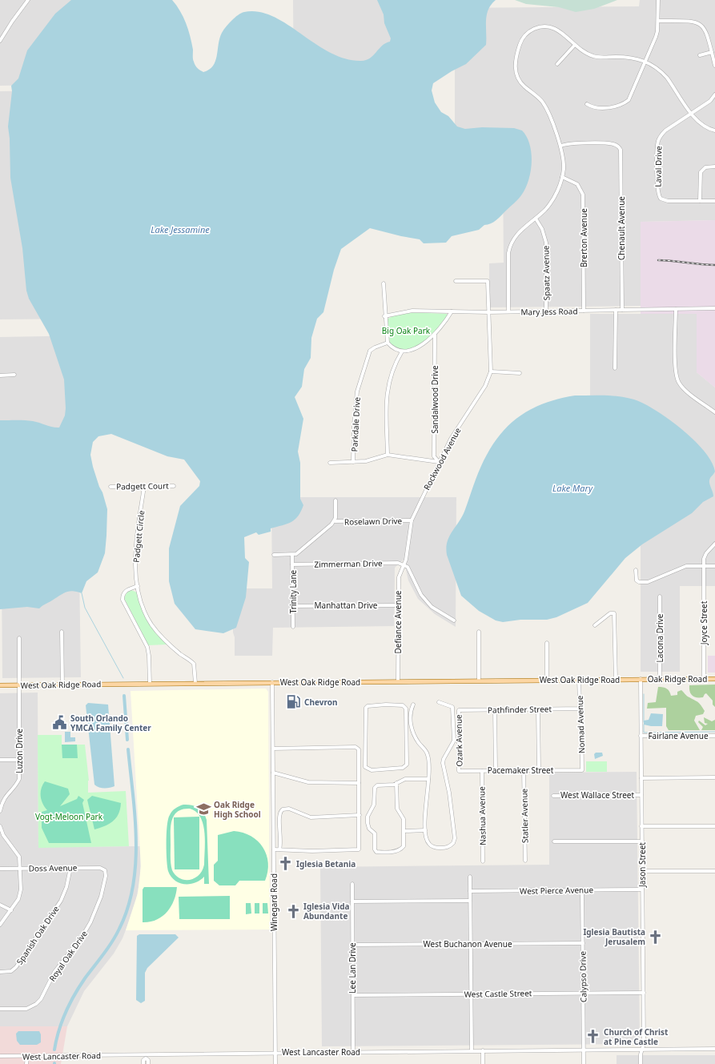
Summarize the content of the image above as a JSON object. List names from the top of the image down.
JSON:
{
  "streets": {
    "main road": ["Oak Ridge Road", "West Oak Ridge Road"],
    "street": [
      "Laval Drive",
      "Chenault Avenue",
      "Brerton Avenue",
      "Spaatz Avenue",
      "Mary Jess Road",
      "Sandalwood Drive",
      "Parkdale Drive",
      "Rockwood Avenue",
      "Padgett Court",
      "Roselawn Drive",
      "Padgett Circle",
      "Zimmerman Drive",
      "Trinity Lane",
      "Manhattan Drive",
      "Defiance Avenue",
      "Joyce Street",
      "Lacona Drive",
      "Pathfinder Street",
      "Nomad Avenue",
      "Fairlane Avenue",
      "Ozark Avenue",
      "Luzon Drive",
      "Pacemaker Street",
      "West Wallace Street",
      "Nashua Avenue",
      "Statler Avenue",
      "Jason Street",
      "Doss Avenue",
      "West Pierce Avenue",
      "Winegard Road",
      "Spanish Oak Drive",
      "West Buchanon Avenue",
      "Royal Oak Drive",
      "Lee Lan Drive",
      "Calypso Drive",
      "West Castle Street",
      "West Lancaster Road"
    ]
  },
  "crossings": [
    ["Chenault Avenue", "Mary Jess Road"],
    ["Brerton Avenue", "Mary Jess Road"],
    ["Spaatz Avenue", "Mary Jess Road"],
    ["Mary Jess Road", "Rockwood Avenue"],
    ["Sandalwood Drive", "Rockwood Avenue"],
    ["Rockwood Avenue", "Roselawn Drive"],
    ["Rockwood Avenue", "Zimmerman Drive"],
    ["Rockwood Avenue", "Defiance Avenue"],
    ["Padgett Court", "Padgett Circle"],
    ["Padgett Circle", "West Oak Ridge Road"],
    ["Zimmerman Drive", "Trinity Lane"],
    ["Zimmerman Drive", "Defiance Avenue"],
    ["Trinity Lane", "Manhattan Drive"],
    ["Manhattan Drive", "Defiance Avenue"],
    ["Defiance Avenue", "West Oak Ridge Road"],
    ["Joyce Street", "Oak Ridge Road"],
    ["Lacona Drive", "Oak Ridge Road"],
    ["Oak Ridge Road", "West Oak Ridge Road"],
    ["Oak Ridge Road", "Jason Street"],
    ["West Oak Ridge Road", "Nomad Avenue"],
    ["West Oak Ridge Road", "Luzon Drive"],
    ["West Oak Ridge Road", "Jason Street"],
    ["West Oak Ridge Road", "Winegard Road"],
    ["Pathfinder Street", "Nomad Avenue"],
    ["Pathfinder Street", "Ozark Avenue"],
    ["Nomad Avenue", "Pacemaker Street"],
    ["Fairlane Avenue", "Jason Street"],
    ["Ozark Avenue", "Pacemaker Street"],
    ["Pacemaker Street", "Nashua Avenue"],
    ["Pacemaker Street", "Statler Avenue"],
    ["West Wallace Street", "Jason Street"],
    ["Jason Street", "West Pierce Avenue"],
    ["Jason Street", "West Castle Street"],
    ["Jason Street", "West Lancaster Road"],
    ["Doss Avenue", "Spanish Oak Drive"],
    ["Doss Avenue", "Royal Oak Drive"],
    ["West Pierce Avenue", "Calypso Drive"],
    ["Winegard Road", "West Lancaster Road"],
    ["West Buchanon Avenue", "Lee Lan Drive"],
    ["West Buchanon Avenue", "Calypso Drive"],
    ["Lee Lan Drive", "West Castle Street"],
    ["Lee Lan Drive", "West Lancaster Road"],
    ["Calypso Drive", "West Castle Street"],
    ["Calypso Drive", "West Lancaster Road"]
  ],
  "water": ["Lake Jessamine", "Lake Mary"],
  "parks": ["Big Oak Park", "Vogt-Meloon Park"],
  "places": {
    "fuel station": ["Chevron"],
    "public building": ["South Orlando YMCA Family Center"],
    "school or university": ["Oak Ridge High School"],
    "church": [
      "Iglesia Betania",
      "Iglesia Vida Abundante",
      "Iglesia Bautista Jerusalem",
      "Church of Christ at Pine Castle"
    ]
  }
}
